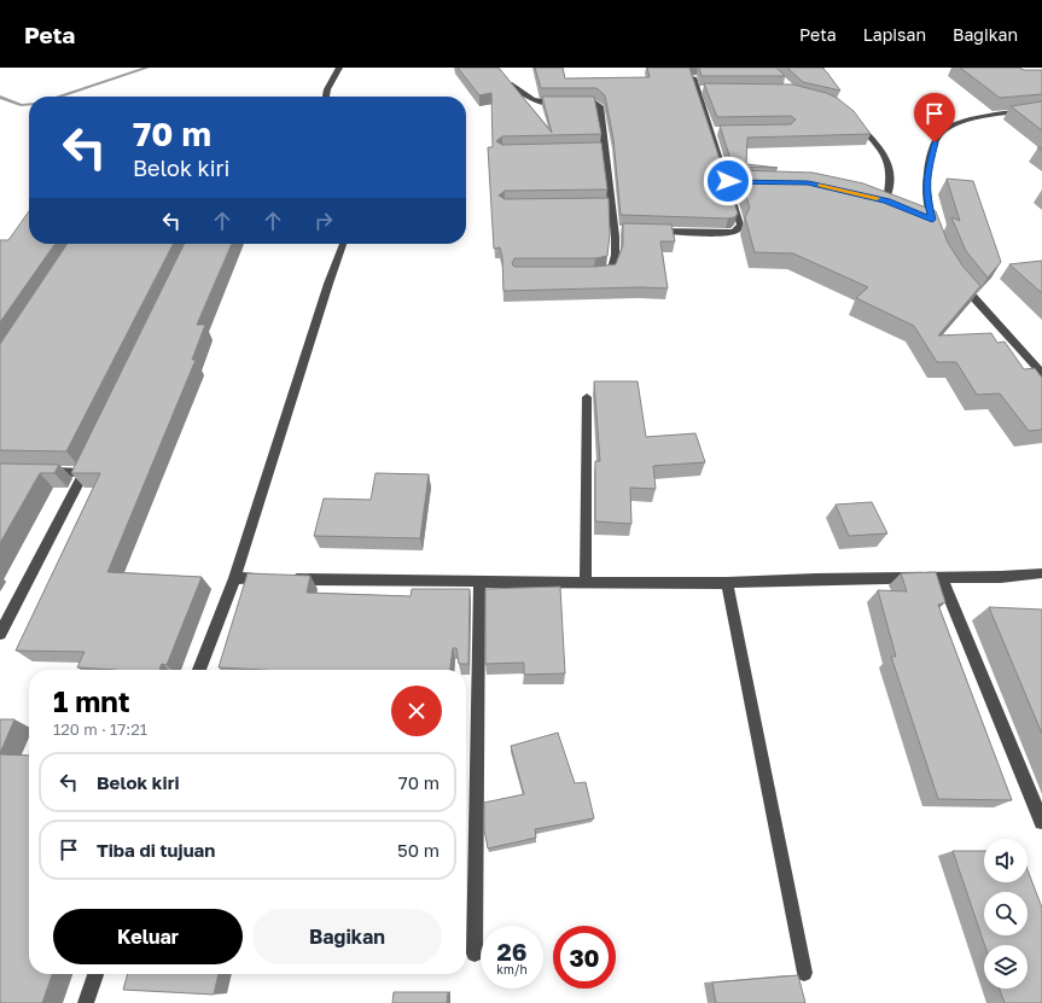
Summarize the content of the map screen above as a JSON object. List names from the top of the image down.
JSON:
{
  "page": {
    "header": "Peta",
    "nav": ["Peta", "Lapisan", "Bagikan"],
    "turn": ["70 m", "Belok kiri"],
    "heading": ["1 mnt", "120 m · 17:21"],
    "list": [
      {
        "name": "Belok kiri",
        "value": "70 m"
      },
      {
        "name": "Tiba di tujuan",
        "value": "50 m"
      }
    ],
    "buttons": ["Keluar", "Bagikan"],
    "speed": "26 km/h",
    "limit": "30"
  }
}
